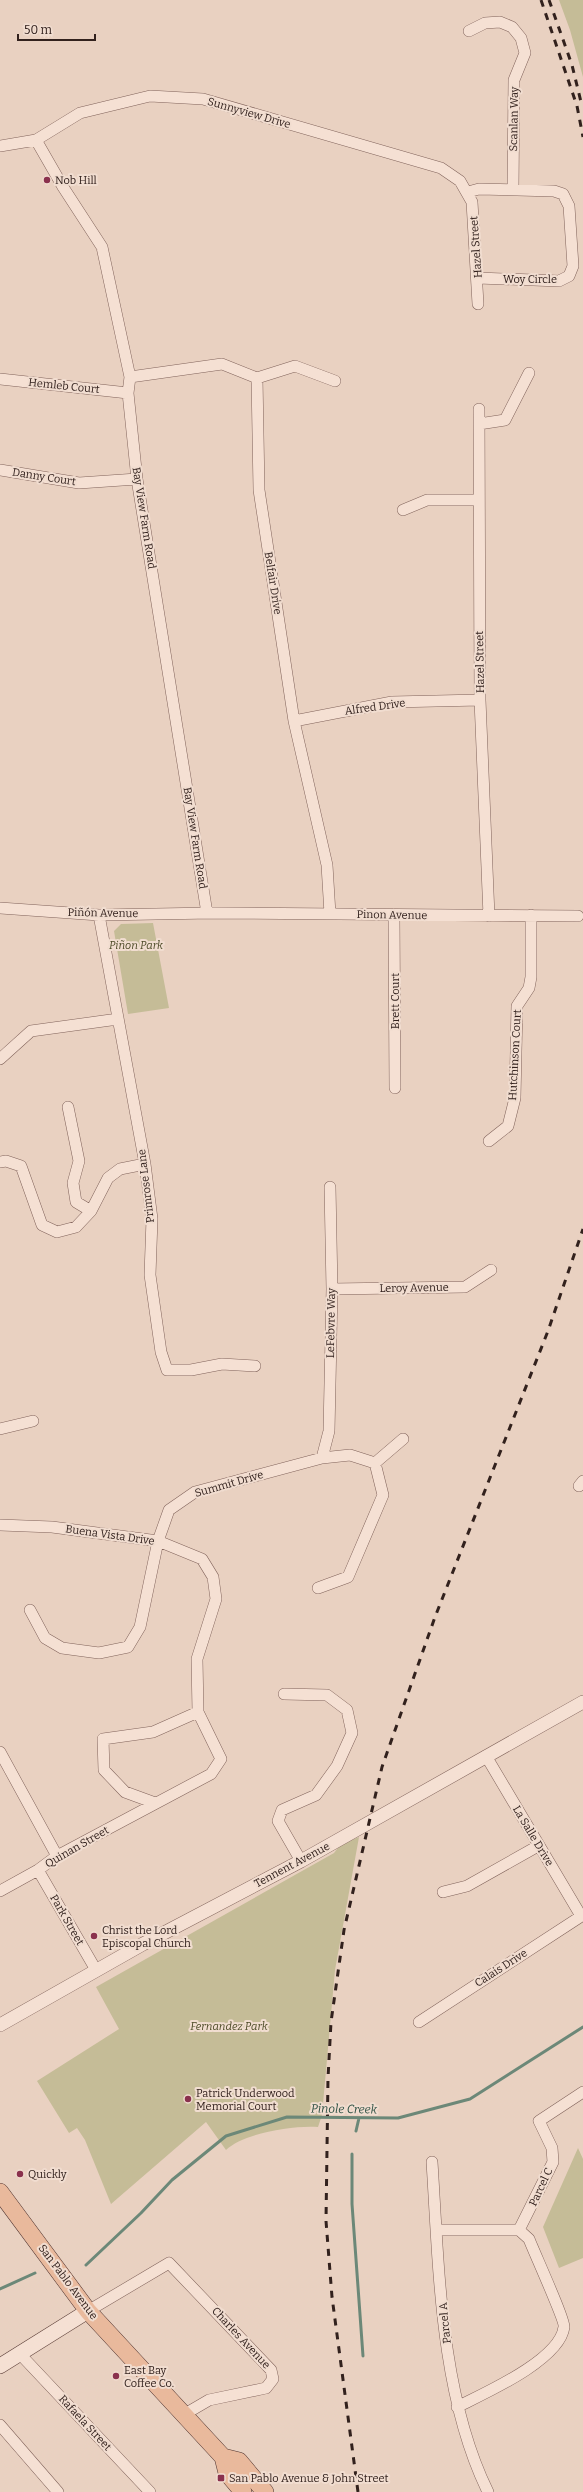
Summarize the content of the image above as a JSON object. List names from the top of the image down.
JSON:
{
  "streets": {
    "main road": ["San Pablo Avenue"],
    "street": [
      "Sunnyview Drive",
      "Scanlan Way",
      "Hazel Street",
      "Woy Circle",
      "Hemleb Court",
      "Danny Court",
      "Bay View Farm Road",
      "Belfair Drive",
      "Alfred Drive",
      "Piñón Avenue",
      "Pinon Avenue",
      "Brett Court",
      "Hutchinson Court",
      "Primrose Lane",
      "Leroy Avenue",
      "LeFebvre Way",
      "Summit Drive",
      "Buena Vista Drive",
      "La Salle Drive",
      "Quinan Street",
      "Tennent Avenue",
      "Park Street",
      "Calais Drive",
      "Parcel C",
      "Parcel A",
      "Charles Avenue",
      "Rafaela Street"
    ]
  },
  "crossings": [
    ["Sunnyview Drive", "Hazel Street"],
    ["Sunnyview Drive", "Woy Circle"],
    ["Sunnyview Drive", "Bay View Farm Road"],
    ["Scanlan Way", "Woy Circle"],
    ["Hazel Street", "Woy Circle"],
    ["Hazel Street", "Alfred Drive"],
    ["Hazel Street", "Pinon Avenue"],
    ["Hemleb Court", "Bay View Farm Road"],
    ["Danny Court", "Bay View Farm Road"],
    ["Bay View Farm Road", "Piñón Avenue"],
    ["Bay View Farm Road", "Pinon Avenue"],
    ["Belfair Drive", "Alfred Drive"],
    ["Belfair Drive", "Pinon Avenue"],
    ["Piñón Avenue", "Pinon Avenue"],
    ["Piñón Avenue", "Primrose Lane"],
    ["Pinon Avenue", "Brett Court"],
    ["Pinon Avenue", "Hutchinson Court"],
    ["Leroy Avenue", "LeFebvre Way"],
    ["LeFebvre Way", "Summit Drive"],
    ["Summit Drive", "Buena Vista Drive"],
    ["Buena Vista Drive", "Quinan Street"],
    ["La Salle Drive", "Tennent Avenue"],
    ["La Salle Drive", "Calais Drive"],
    ["Quinan Street", "Park Street"],
    ["Tennent Avenue", "Park Street"],
    ["San Pablo Avenue", "Charles Avenue"]
  ],
  "water": ["Pinole Creek"],
  "parks": ["Piñon Park", "Fernandez Park"],
  "places": {
    "other": [
      "Nob Hill",
      "Christ the Lord Episcopal Church",
      "Patrick Underwood Memorial Court",
      "Quickly",
      "East Bay Coffee Co."
    ],
    "transit": ["San Pablo Avenue & John Street"]
  },
  "scale_bar": "50 m"
}
